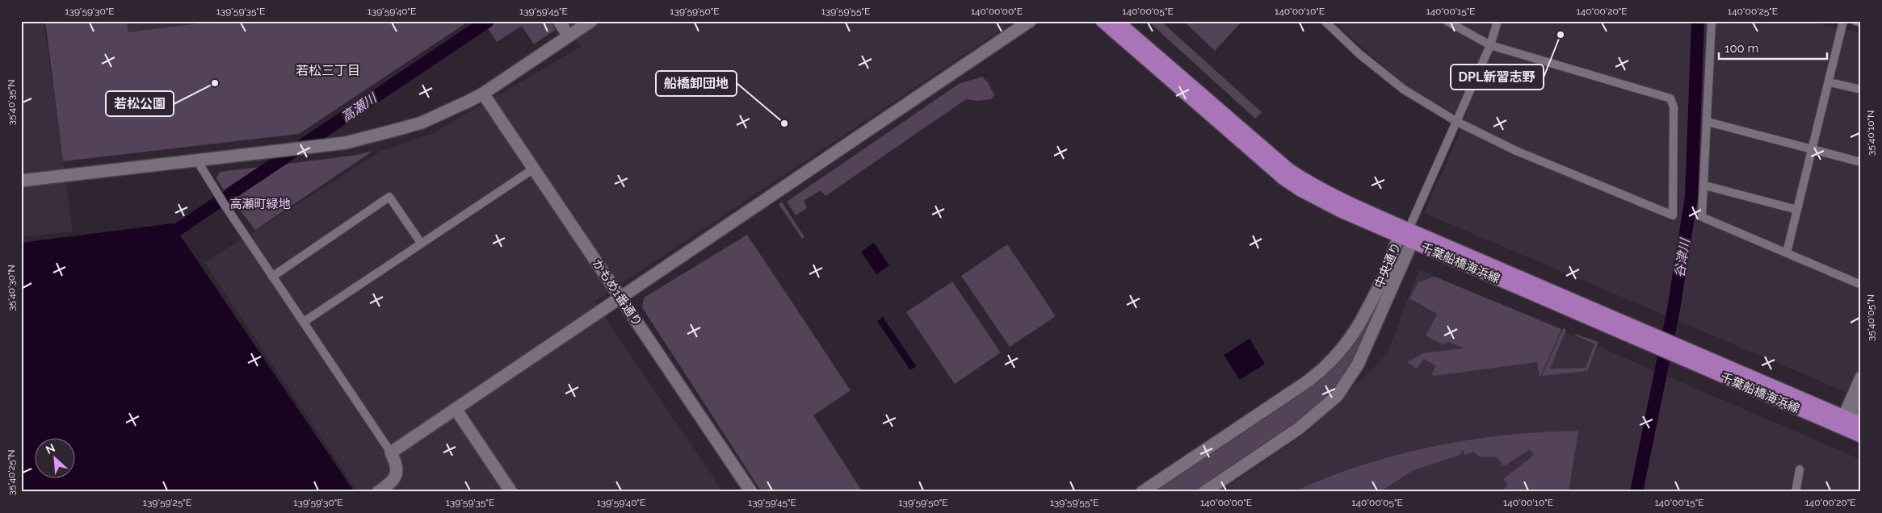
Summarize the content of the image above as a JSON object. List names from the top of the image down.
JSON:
{
  "streets": {
    "main road": ["千葉船橋海浜線"],
    "street": ["中央通り", "かもめ1番通り"]
  },
  "crossings": [
    ["千葉船橋海浜線", "中央通り"]
  ],
  "districts": ["若松三丁目"],
  "water": ["高瀬川", "谷津川"],
  "parks": ["高瀬町緑地"],
  "places": ["DPL新習志野", "若松公園", "船橋卸団地"],
  "scale_bar": "100 m",
  "north": "top left",
  "coordinates": [
    "139°59'30\"E",
    "139°59'35\"E",
    "139°59'40\"E",
    "139°59'45\"E",
    "139°59'50\"E",
    "139°59'55\"E",
    "140°00'00\"E",
    "140°00'05\"E",
    "140°00'10\"E",
    "140°00'15\"E",
    "140°00'20\"E",
    "140°00'25\"E",
    "35°40'35\"N",
    "35°40'10\"N",
    "35°40'30\"N",
    "35°40'05\"N",
    "35°40'25\"N",
    "139°59'25\"E"
  ]
}
